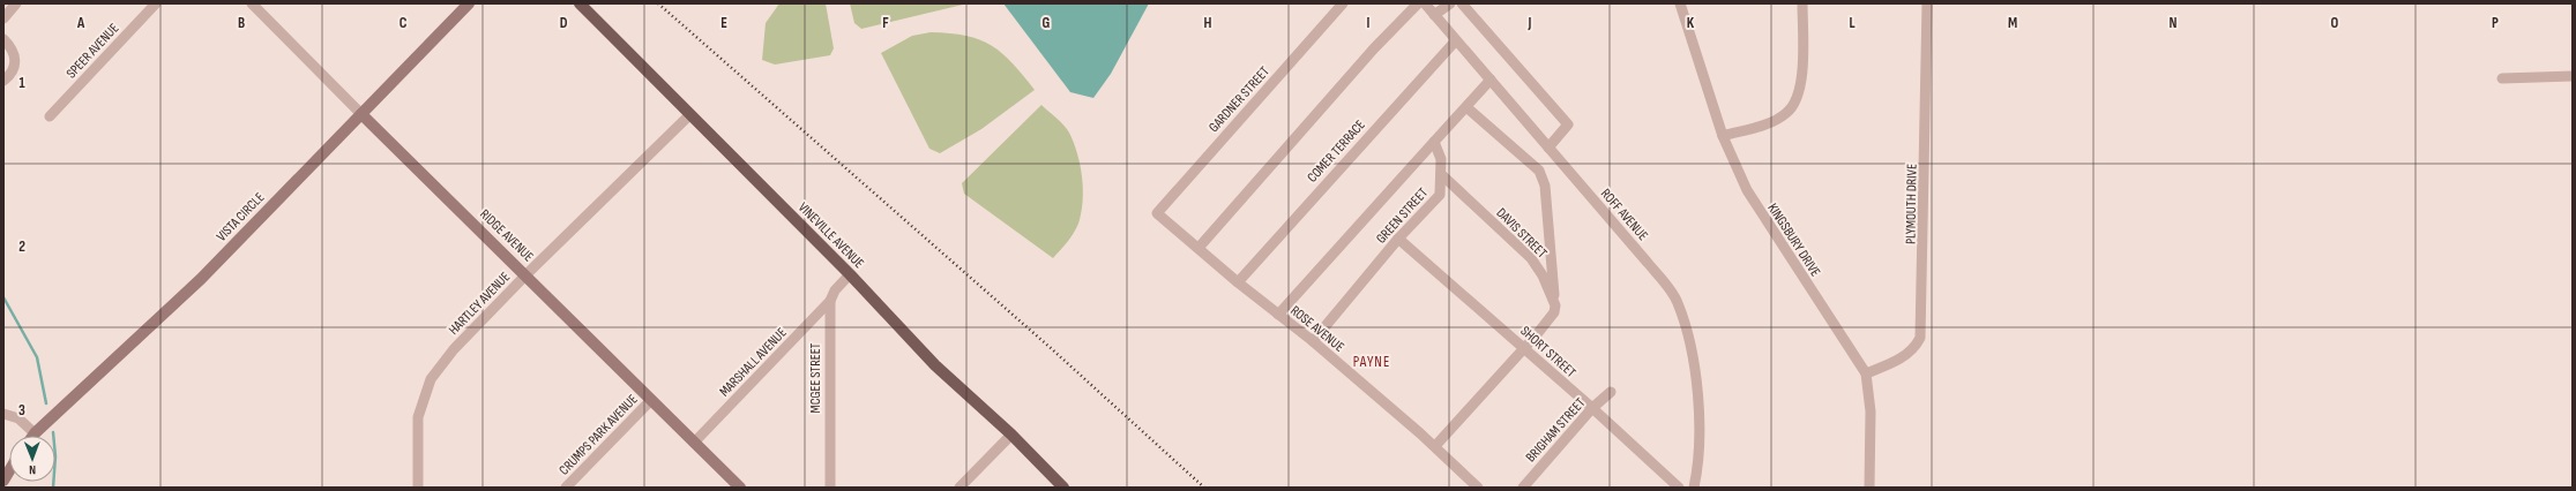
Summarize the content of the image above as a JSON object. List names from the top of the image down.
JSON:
{
  "streets": {
    "main road": ["VINEVILLE AVENUE"],
    "street": [
      "SPEER AVENUE",
      "GARDNER STREET",
      "COMER TERRACE",
      "PLYMOUTH DRIVE",
      "ROFF AVENUE",
      "GREEN STREET",
      "VISTA CIRCLE",
      "DAVIS STREET",
      "RIDGE AVENUE",
      "KINGSBURY DRIVE",
      "HARTLEY AVENUE",
      "ROSE AVENUE",
      "SHORT STREET",
      "MARSHALL AVENUE",
      "MCGEE STREET",
      "BRIGHAM STREET",
      "CRUMPS PARK AVENUE"
    ]
  },
  "crossings": [
    ["GARDNER STREET", "ROSE AVENUE"],
    ["COMER TERRACE", "ROFF AVENUE"],
    ["COMER TERRACE", "ROSE AVENUE"],
    ["PLYMOUTH DRIVE", "KINGSBURY DRIVE"],
    ["GREEN STREET", "DAVIS STREET"],
    ["GREEN STREET", "ROSE AVENUE"],
    ["GREEN STREET", "SHORT STREET"],
    ["VISTA CIRCLE", "RIDGE AVENUE"],
    ["RIDGE AVENUE", "HARTLEY AVENUE"],
    ["RIDGE AVENUE", "MARSHALL AVENUE"],
    ["RIDGE AVENUE", "CRUMPS PARK AVENUE"],
    ["VINEVILLE AVENUE", "HARTLEY AVENUE"],
    ["SHORT STREET", "BRIGHAM STREET"],
    ["MARSHALL AVENUE", "MCGEE STREET"]
  ],
  "districts": ["PAYNE"],
  "north": "bottom",
  "grid": {
    "columns": [
      "A",
      "B",
      "C",
      "D",
      "E",
      "F",
      "G",
      "H",
      "I",
      "J",
      "K",
      "L",
      "M",
      "N",
      "O",
      "P"
    ],
    "rows": ["1", "2", "3"]
  }
}
